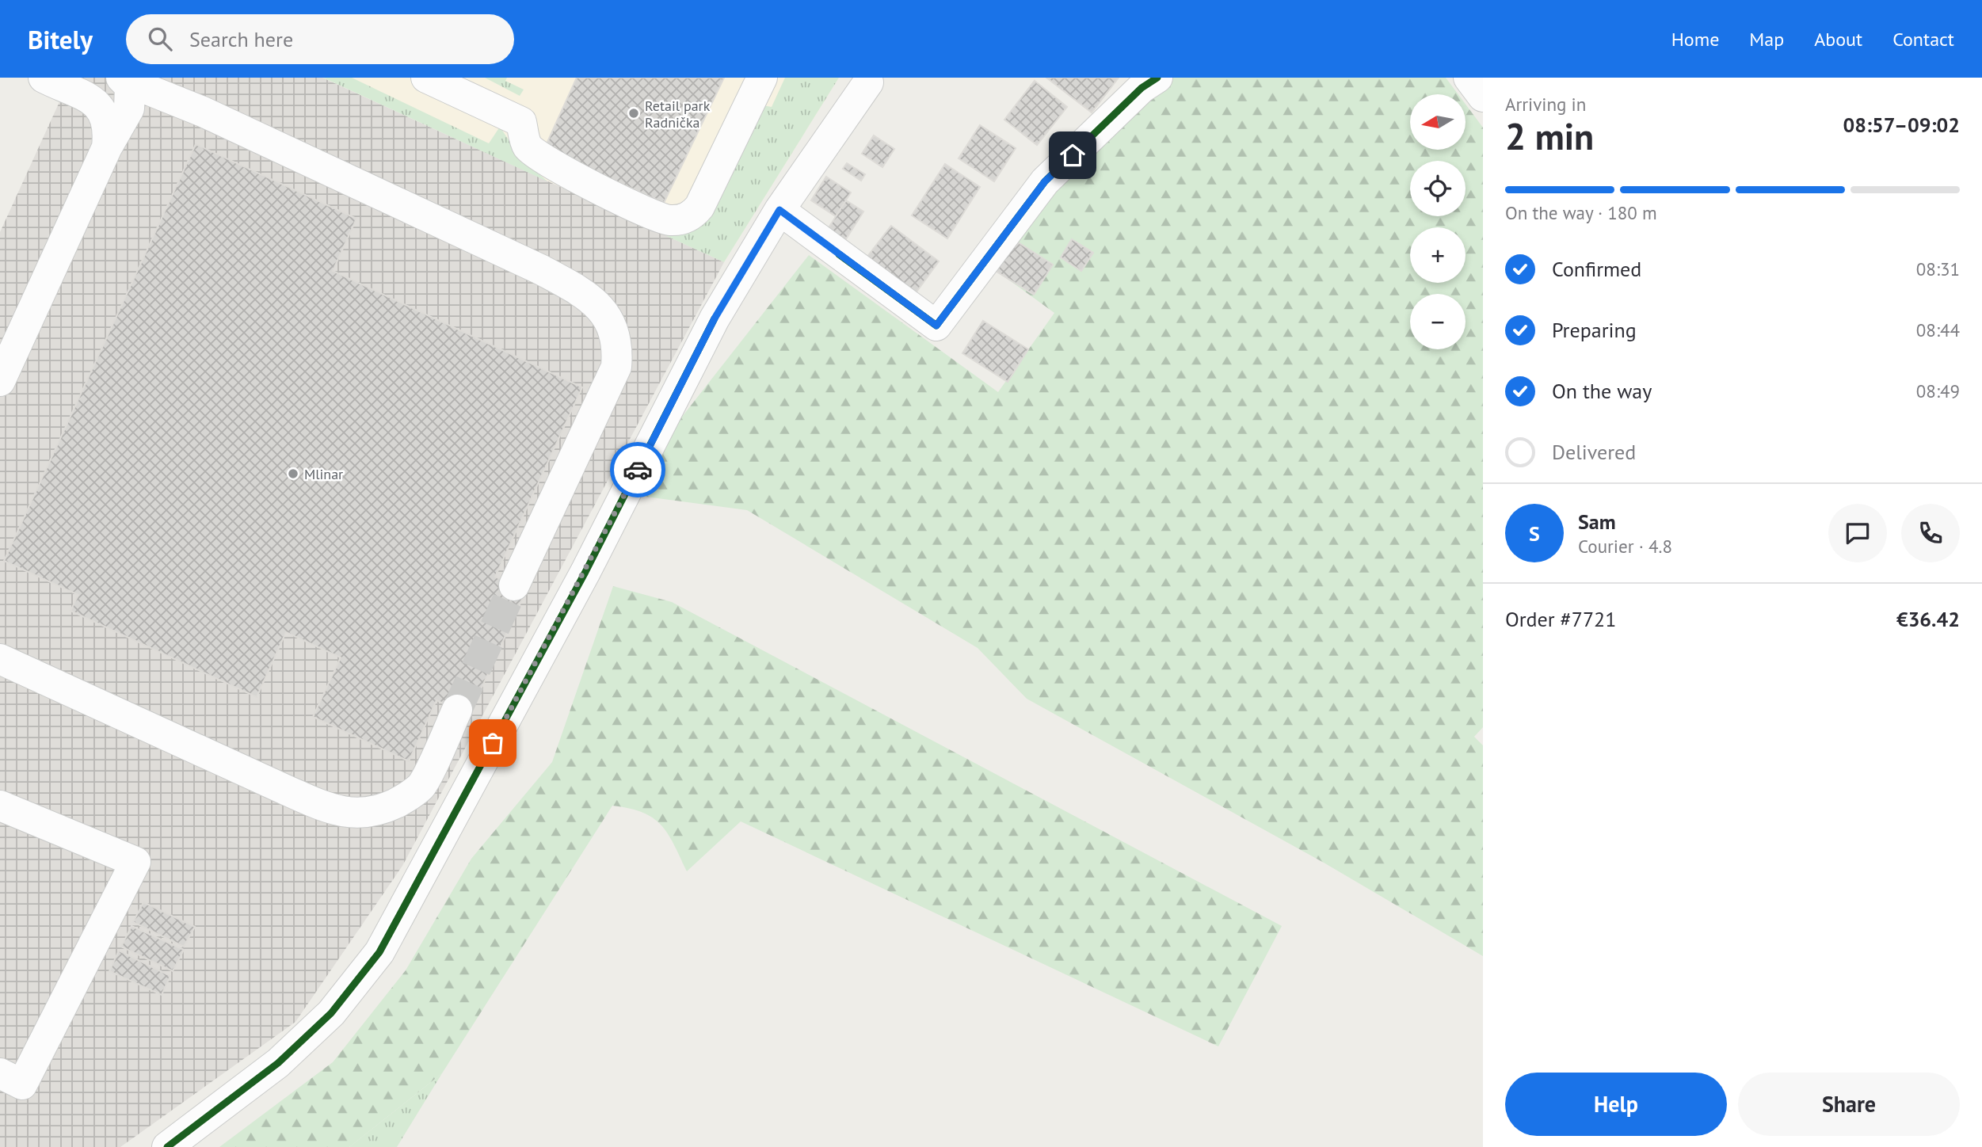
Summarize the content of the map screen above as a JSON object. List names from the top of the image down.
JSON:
{
  "places": ["Retail park Radnička", "Mlinar"],
  "north": "left",
  "page": {
    "header": "Bitely",
    "search": "Search here",
    "nav": [
      "Home",
      "Map",
      "About",
      "Contact"
    ],
    "heading": ["2 min", "Arriving in", "08:57–09:02"],
    "panel": [
      "Sam",
      "Courier · 4.8",
      "Order #7721",
      "€36.42"
    ],
    "map_buttons": ["+", "−"],
    "bar": "On the way · 180 m",
    "list": [
      ["Confirmed", "08:31"],
      ["Preparing", "08:44"],
      ["On the way", "08:49"],
      "Delivered"
    ],
    "round": "S",
    "buttons": ["Help", "Share"]
  }
}
